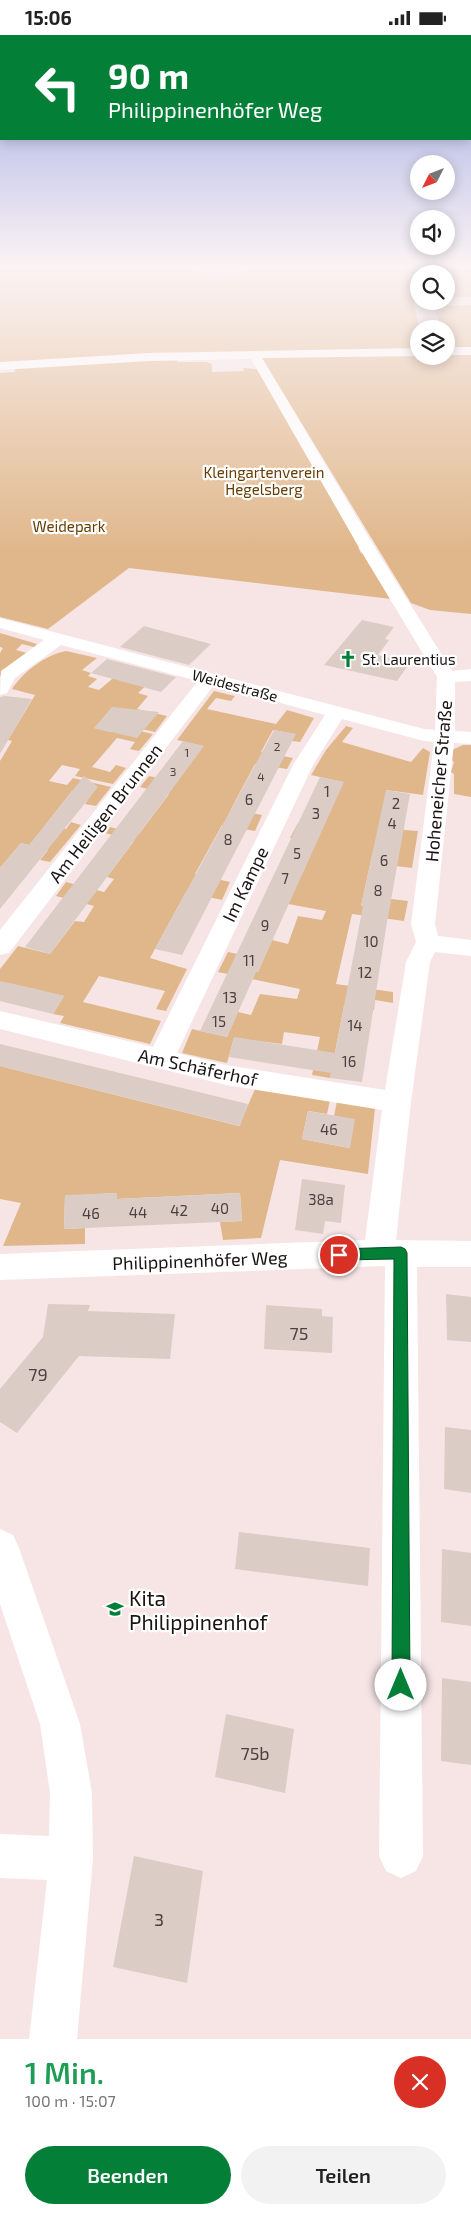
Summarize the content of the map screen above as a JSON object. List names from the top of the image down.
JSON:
{
  "streets": {
    "street": [
      "Weidestraße",
      "Hoheneicher Straße",
      "Am Heiligen Brunnen",
      "Im Kampe",
      "Am Schäferhof",
      "Philippinenhöfer Weg"
    ]
  },
  "crossings": [
    ["Weidestraße", "Hoheneicher Straße"],
    ["Weidestraße", "Am Heiligen Brunnen"],
    ["Weidestraße", "Im Kampe"],
    ["Im Kampe", "Am Schäferhof"]
  ],
  "parks": ["Kleingartenverein Hegelsberg", "Weidepark"],
  "places": {
    "church": ["St. Laurentius"],
    "school or university": ["Kita Philippinenhof"]
  },
  "house_numbers": [
    "2",
    "1",
    "3",
    "4",
    "1",
    "6",
    "2",
    "3",
    "4",
    "8",
    "5",
    "6",
    "7",
    "8",
    "9",
    "10",
    "11",
    "12",
    "13",
    "15",
    "14",
    "16",
    "46",
    "38a",
    "40",
    "42",
    "44",
    "46",
    "75",
    "79",
    "75b",
    "3"
  ],
  "north": "bottom left",
  "page": {
    "status": "15:06",
    "turn": ["90 m", "Philippinenhöfer Weg"],
    "heading": ["1 Min.", "100 m · 15:07"],
    "buttons": ["Beenden", "Teilen"]
  }
}
